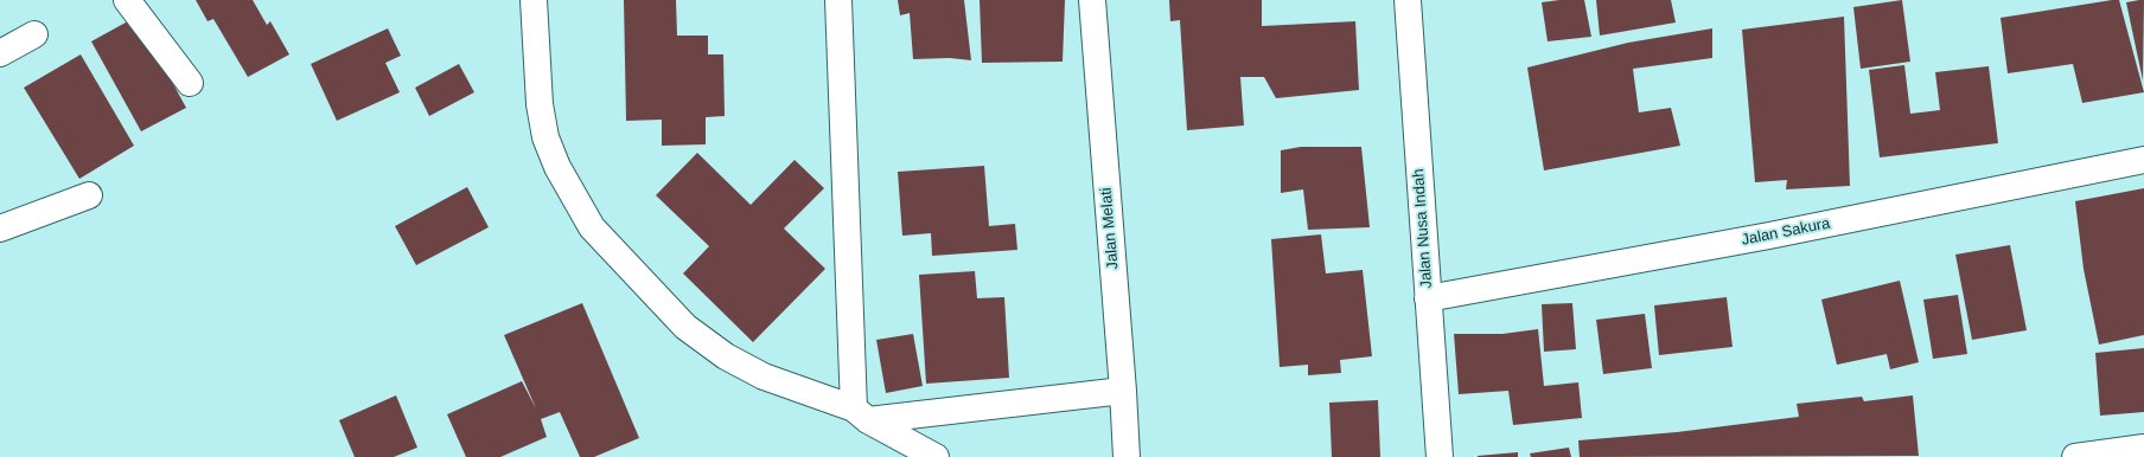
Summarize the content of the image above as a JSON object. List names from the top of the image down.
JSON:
{
  "streets": {
    "street": ["Jalan Melati", "Jalan Nusa Indah", "Jalan Sakura"]
  },
  "crossings": [
    ["Jalan Nusa Indah", "Jalan Sakura"]
  ]
}
